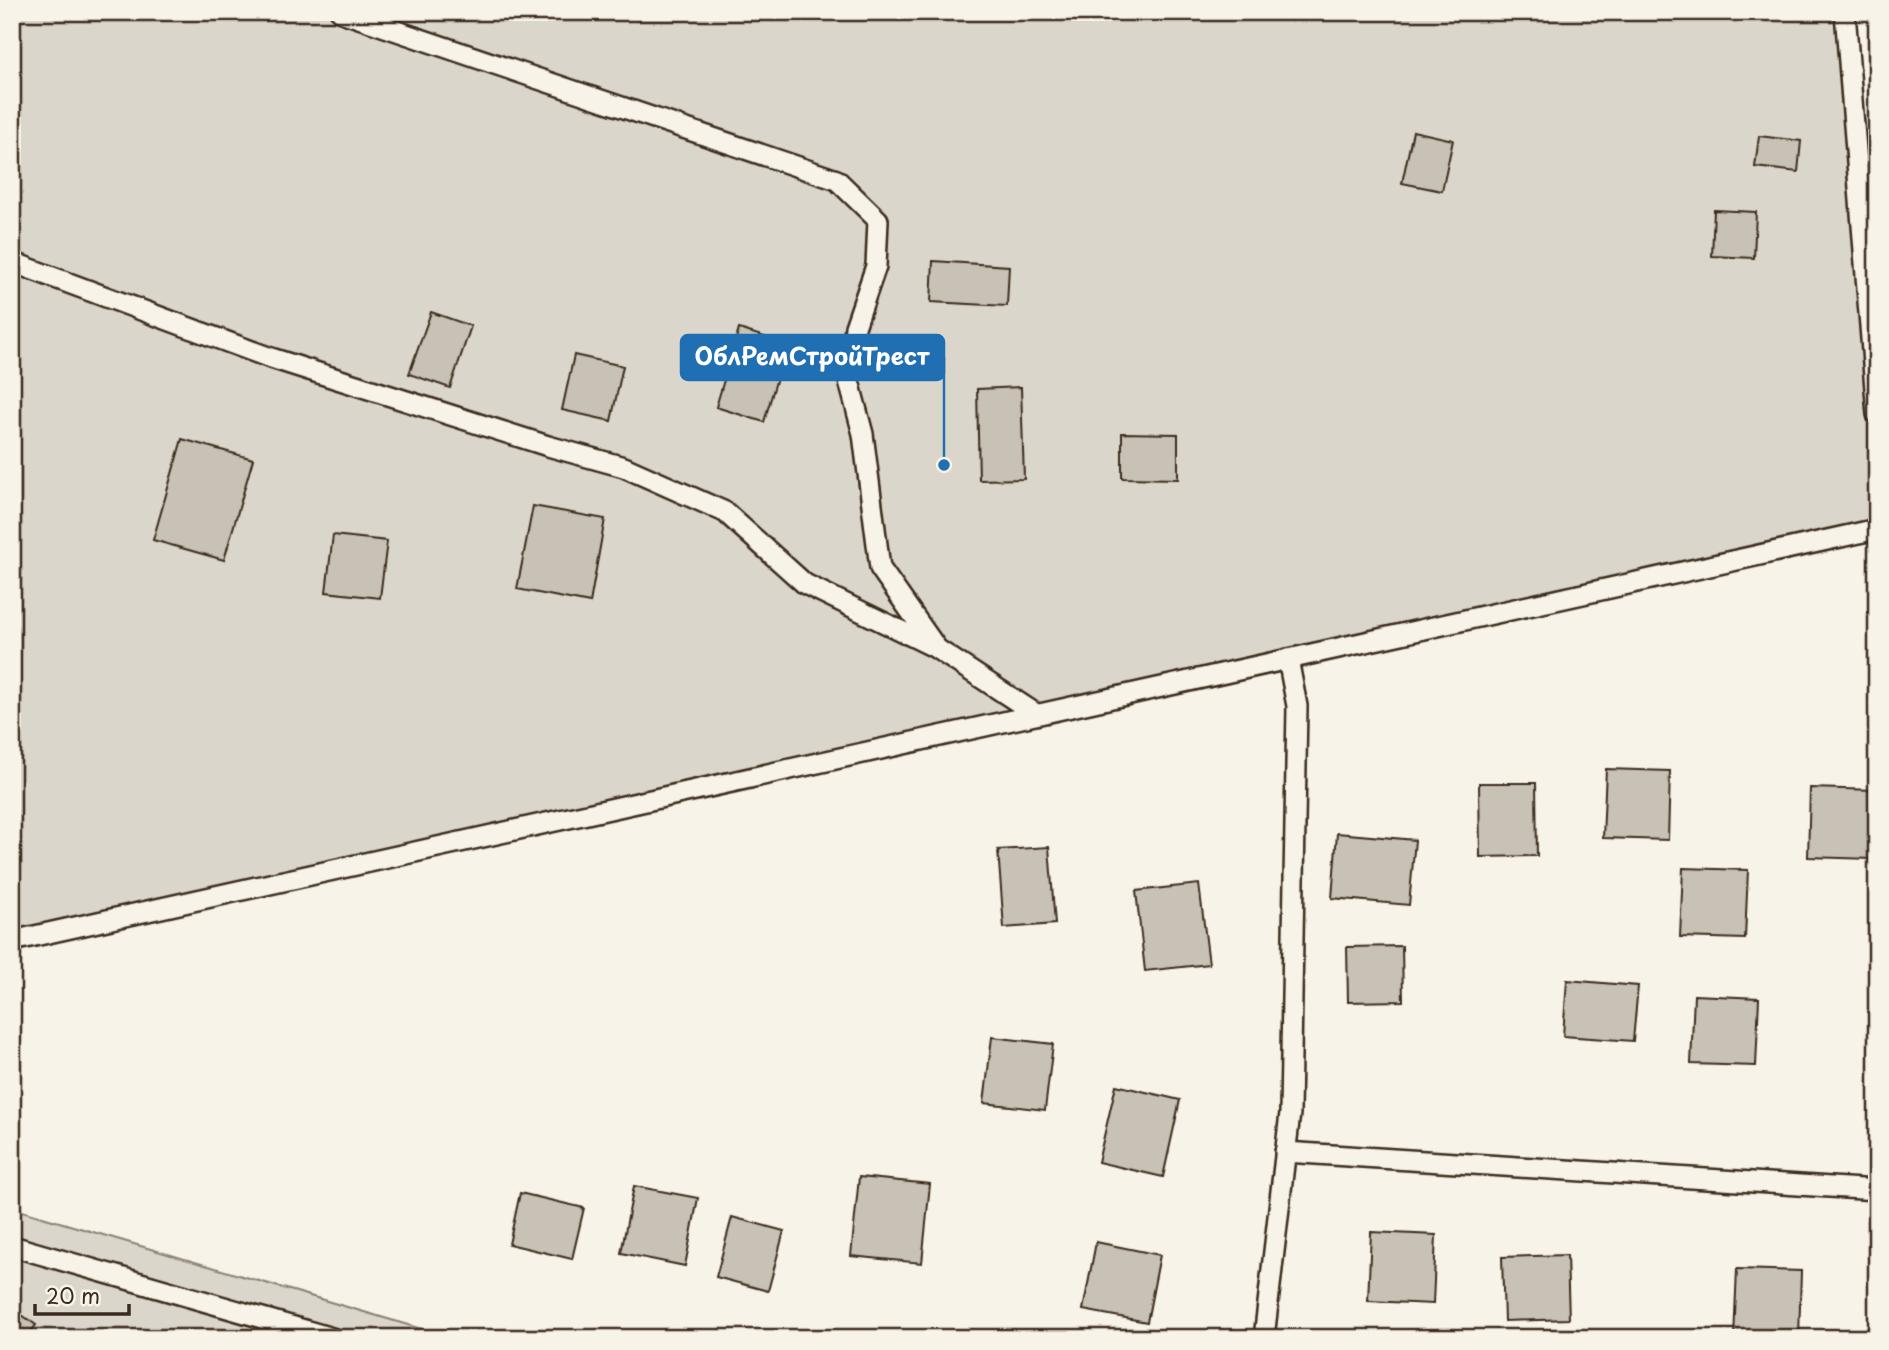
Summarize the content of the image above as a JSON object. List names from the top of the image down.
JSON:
{
  "places": ["ОблРемСтройТрест"],
  "scale_bar": "20 m"
}
